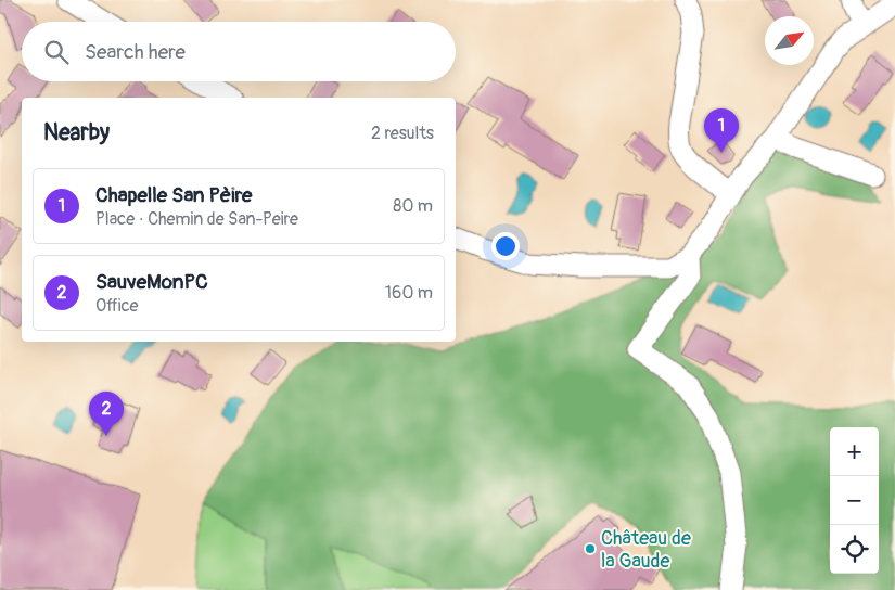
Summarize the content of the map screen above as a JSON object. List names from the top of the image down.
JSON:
{
  "places": ["Château de la Gaude"],
  "north": "top right",
  "page": {
    "search": "Search here",
    "heading": ["Nearby", "2 results"],
    "pins": ["1", "2"],
    "list": [
      {
        "mark": "1",
        "name": "Chapelle San Pèire",
        "note": "Place · Chemin de San-Peire",
        "value": "80 m"
      },
      {
        "mark": "2",
        "name": "SauveMonPC",
        "note": "Office",
        "value": "160 m"
      }
    ],
    "map_buttons": ["+", "−"]
  }
}
